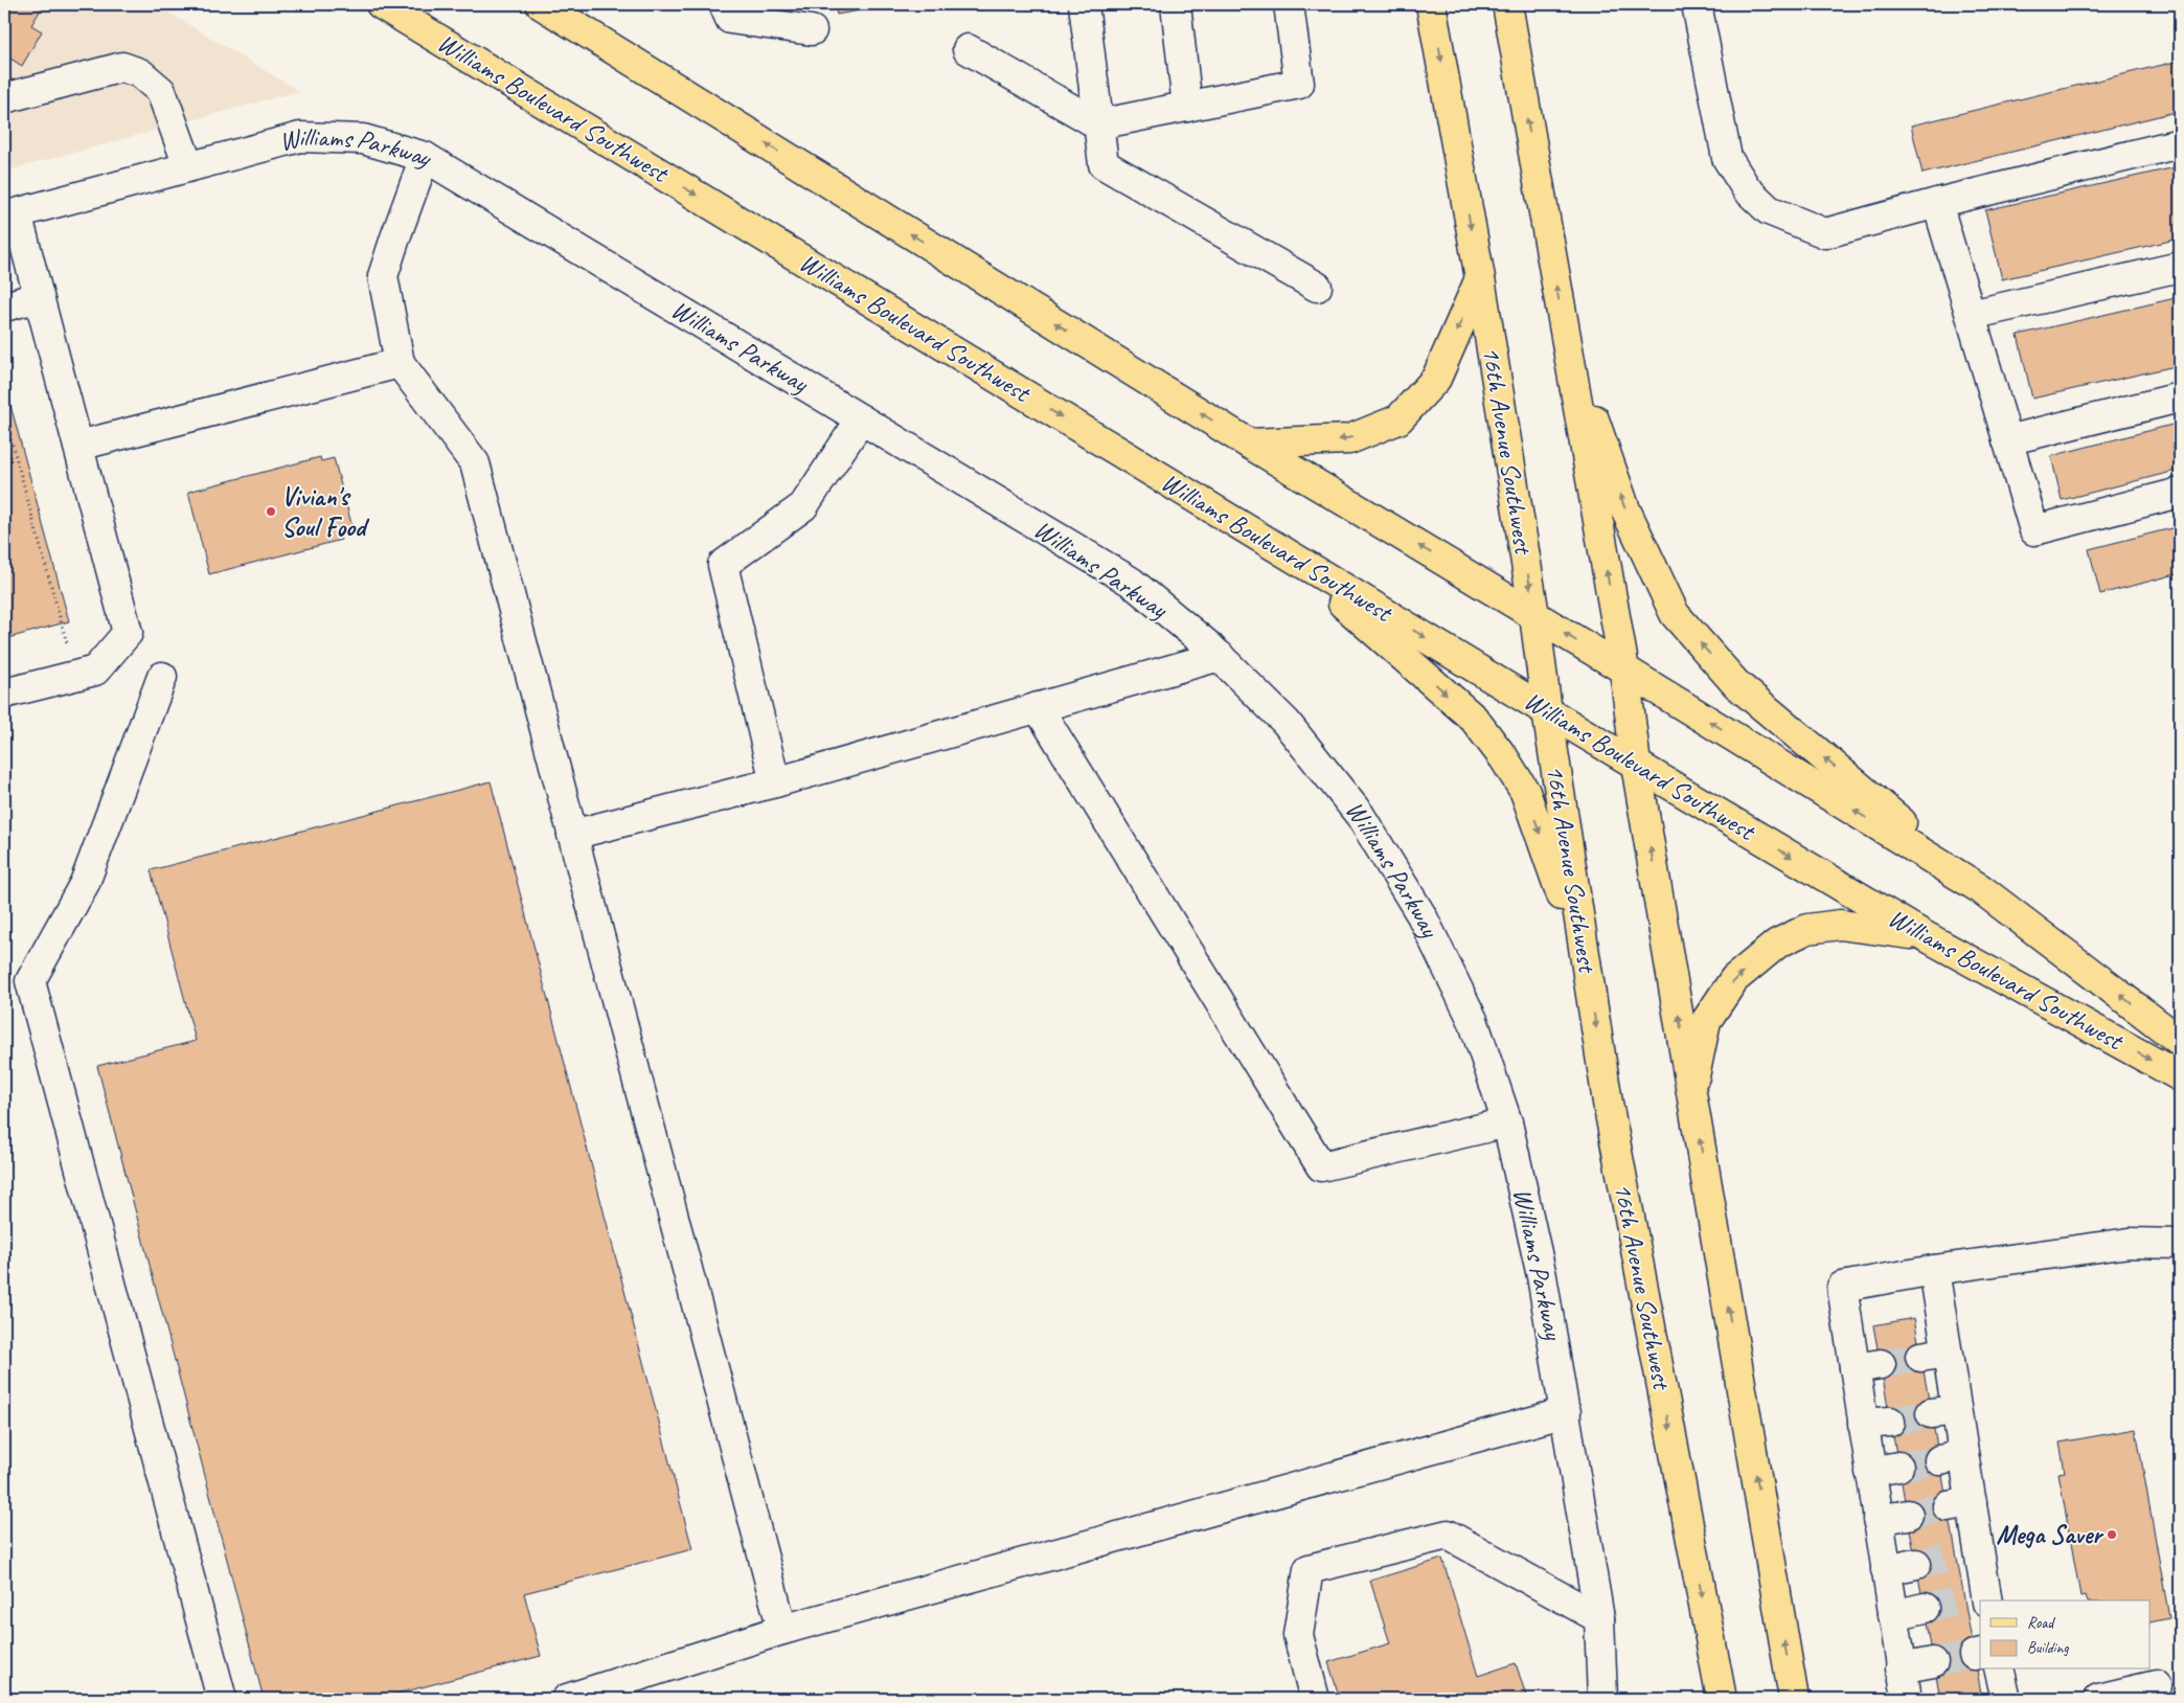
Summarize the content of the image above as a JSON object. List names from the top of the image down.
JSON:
{
  "streets": {
    "main road": ["Williams Boulevard Southwest", "16th Avenue Southwest"],
    "street": ["Williams Parkway"]
  },
  "crossings": [
    ["Williams Boulevard Southwest", "16th Avenue Southwest"]
  ],
  "places": ["Vivian's Soul Food", "Mega Saver"],
  "legend": ["Road", "Building"]
}
